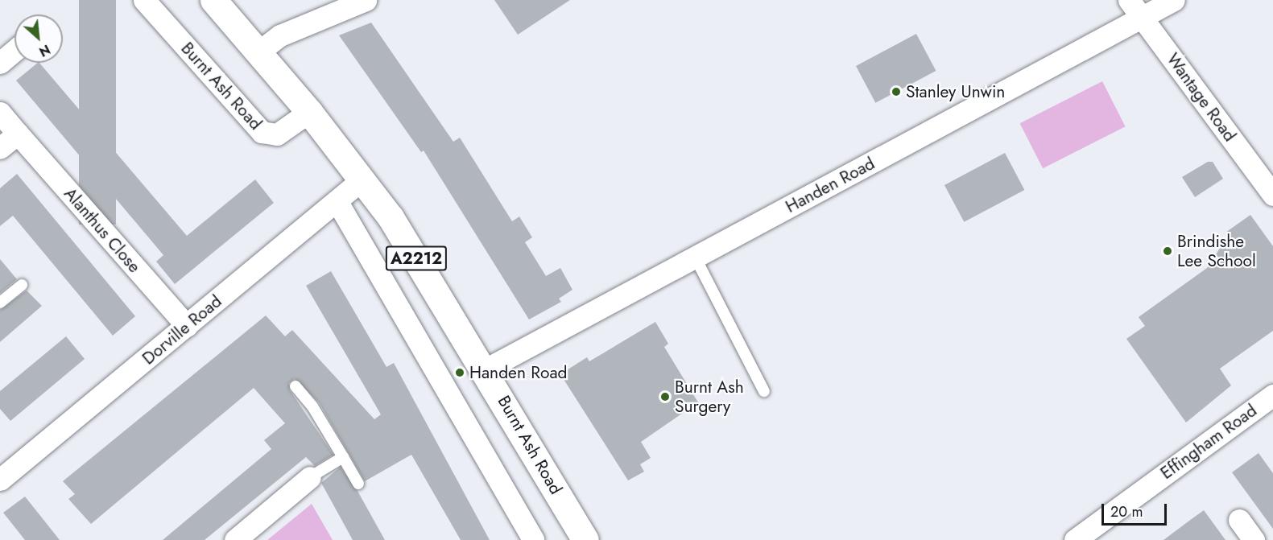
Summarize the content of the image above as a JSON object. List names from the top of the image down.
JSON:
{
  "streets": {
    "main road": ["Burnt Ash Road", "A2212"],
    "street": [
      "Wantage Road",
      "Handen Road",
      "Alanthus Close",
      "Dorville Road",
      "Effingham Road"
    ]
  },
  "crossings": [
    ["Burnt Ash Road", "Handen Road"],
    ["Burnt Ash Road", "Dorville Road"],
    ["Wantage Road", "Handen Road"],
    ["Alanthus Close", "Dorville Road"]
  ],
  "places": [
    "Stanley Unwin",
    "Brindishe Lee School",
    "Handen Road",
    "Burnt Ash Surgery"
  ],
  "scale_bar": "20 m",
  "north": "bottom right"
}
